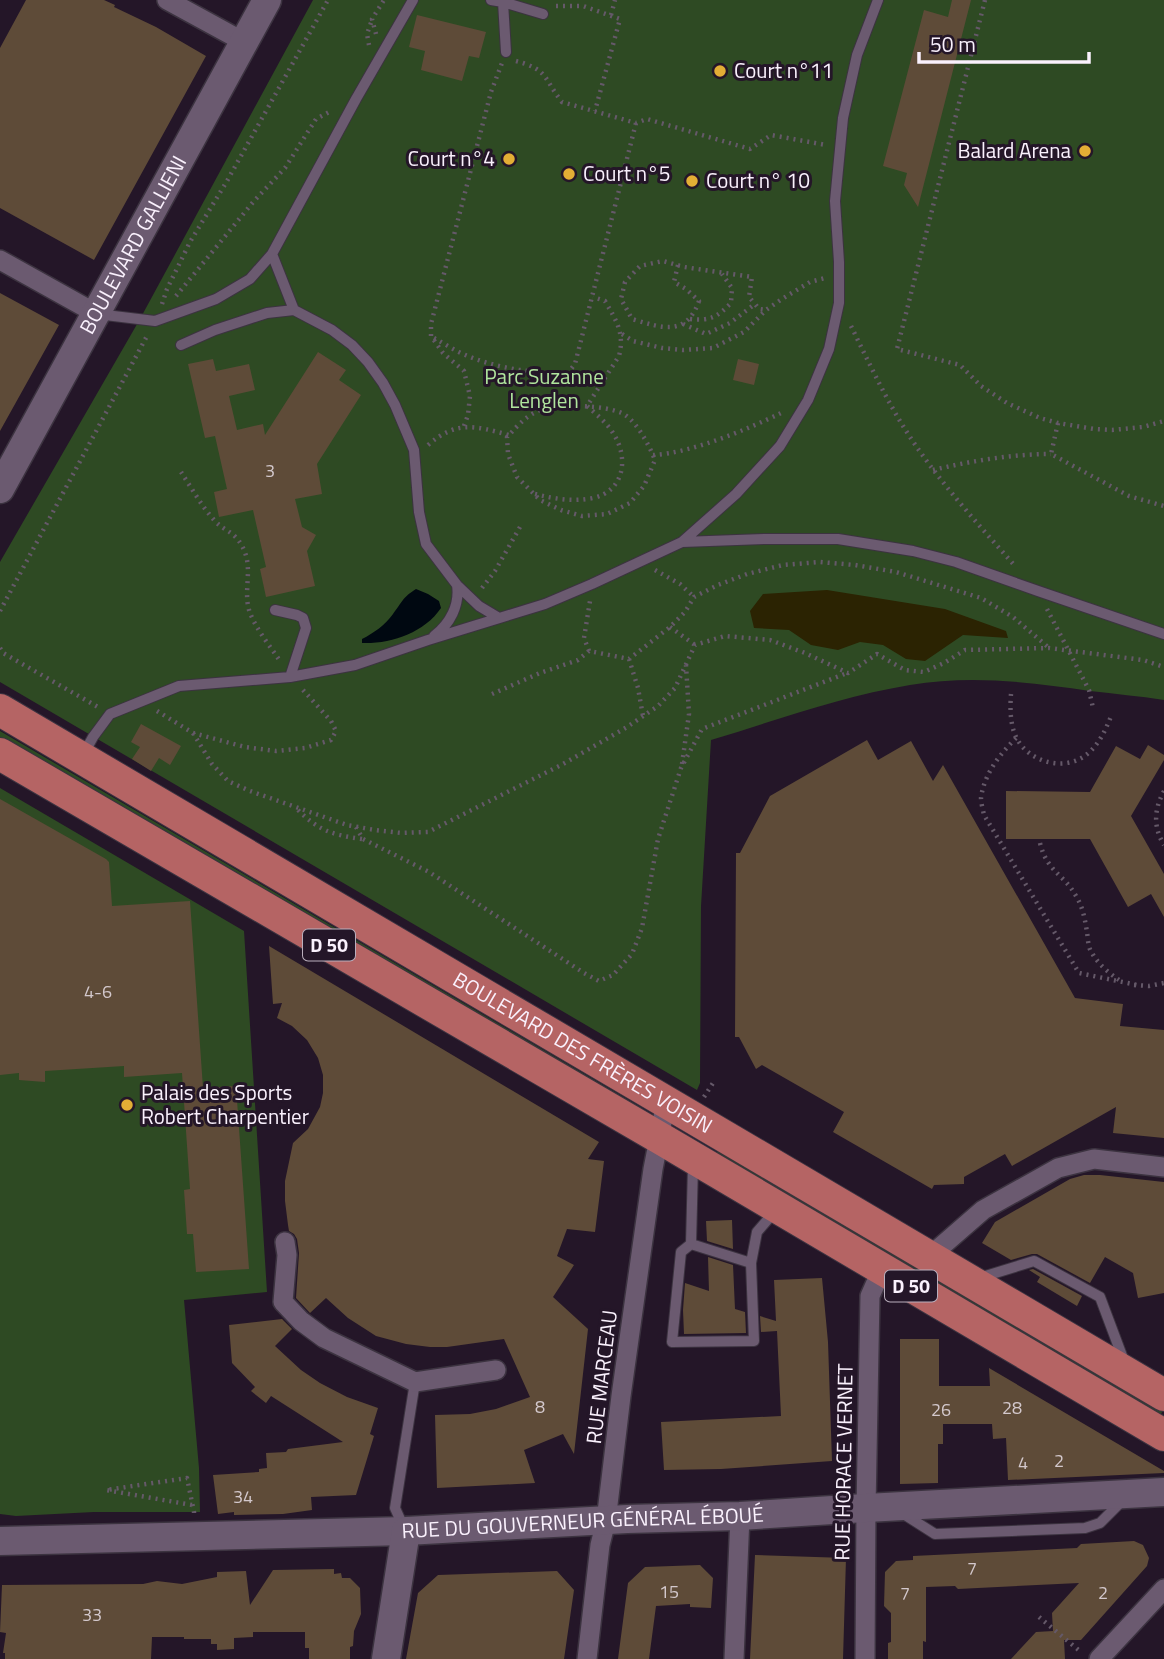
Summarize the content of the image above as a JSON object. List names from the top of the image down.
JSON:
{
  "streets": {
    "main road": [
      "BOULEVARD GALLIENI",
      "D 50",
      "BOULEVARD DES FRÈRES VOISIN",
      "RUE DU GOUVERNEUR GÉNÉRAL ÉBOUÉ"
    ],
    "street": ["RUE MARCEAU", "RUE HORACE VERNET"]
  },
  "crossings": [
    ["BOULEVARD DES FRÈRES VOISIN", "RUE MARCEAU"],
    ["BOULEVARD DES FRÈRES VOISIN", "RUE HORACE VERNET"],
    ["RUE MARCEAU", "RUE DU GOUVERNEUR GÉNÉRAL ÉBOUÉ"],
    ["RUE HORACE VERNET", "RUE DU GOUVERNEUR GÉNÉRAL ÉBOUÉ"]
  ],
  "parks": ["Parc Suzanne Lenglen"],
  "places": [
    "Court n°11",
    "Balard Arena",
    "Court n°4",
    "Court n°5",
    "Court n° 10",
    "Palais des Sports Robert Charpentier"
  ],
  "house_numbers": [
    "3",
    "4-6",
    "8",
    "28",
    "26",
    "2",
    "4",
    "34",
    "7",
    "15",
    "2",
    "7",
    "33"
  ],
  "scale_bar": "50 m"
}
